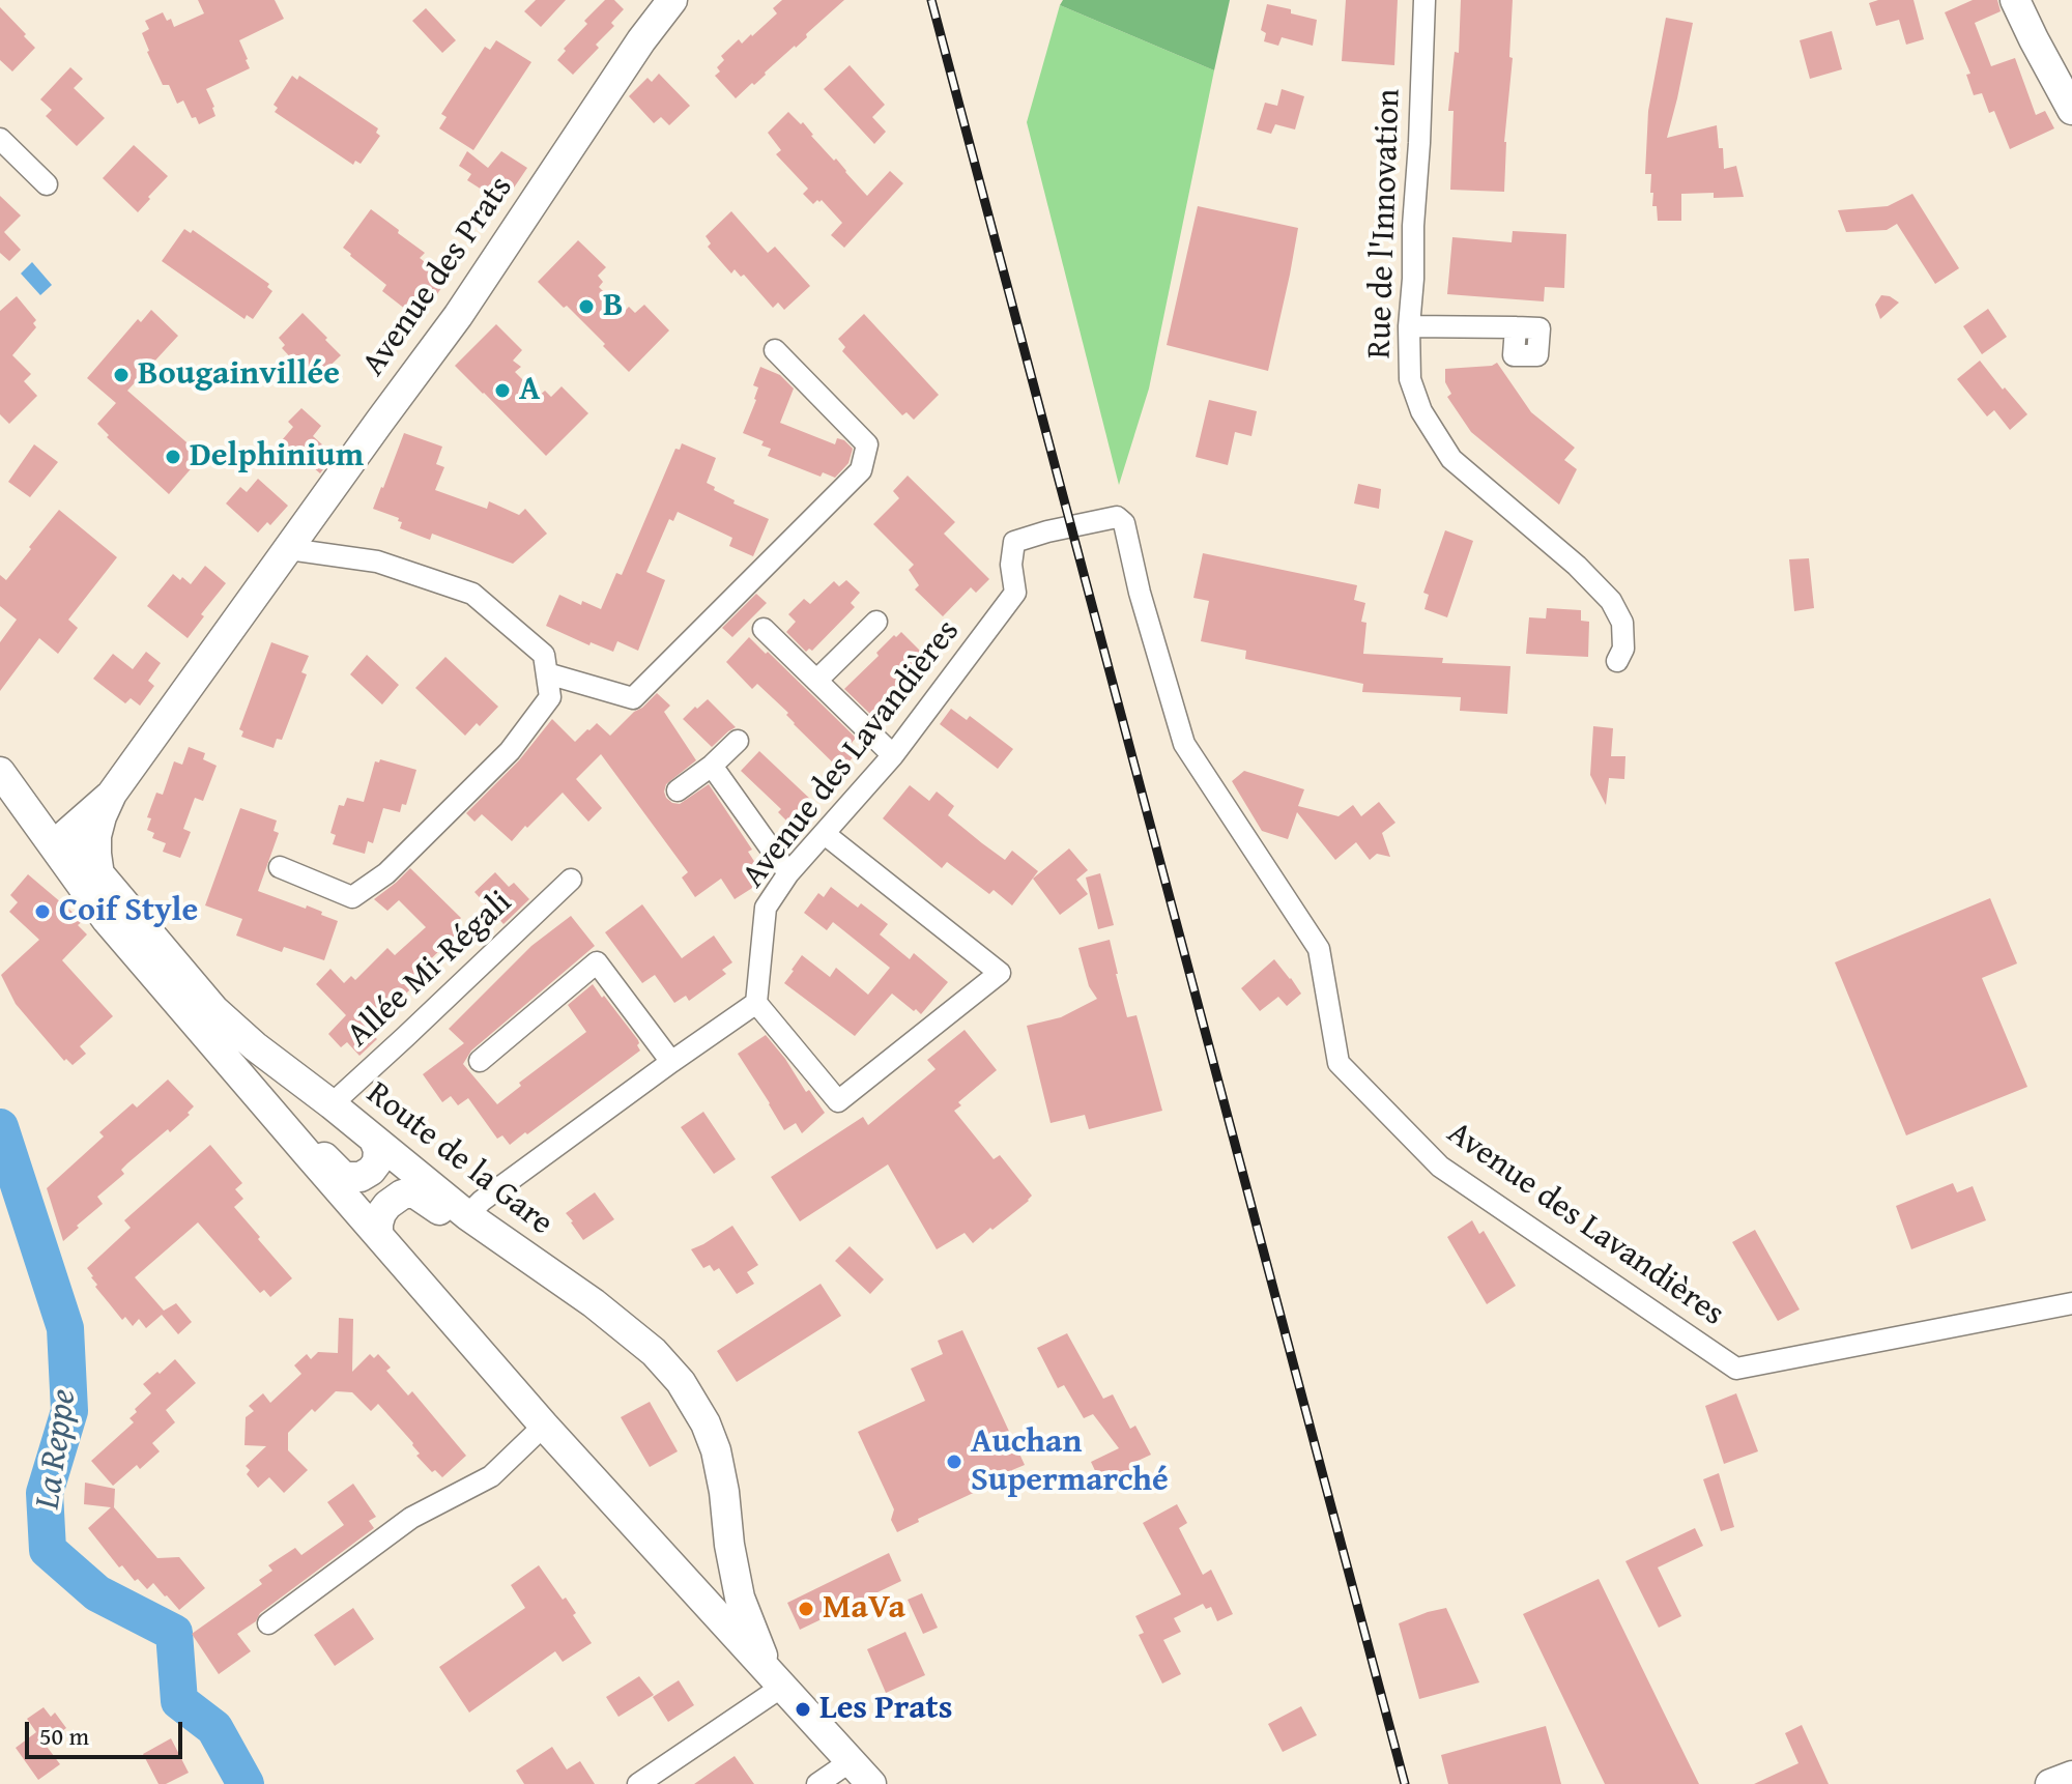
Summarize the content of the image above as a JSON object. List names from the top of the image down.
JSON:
{
  "streets": {
    "main road": ["Avenue des Prats", "Route de la Gare"],
    "street": ["Rue de l'Innovation", "Avenue des Lavandières", "Allée Mi-Régali"]
  },
  "crossings": [
    ["Avenue des Prats", "Route de la Gare"],
    ["Allée Mi-Régali", "Route de la Gare"]
  ],
  "water": ["La Reppe"],
  "places": [
    "B",
    "Bougainvillée",
    "A",
    "Delphinium",
    "Coif Style",
    "Auchan Supermarché",
    "MaVa",
    "Les Prats"
  ],
  "scale_bar": "50 m"
}
